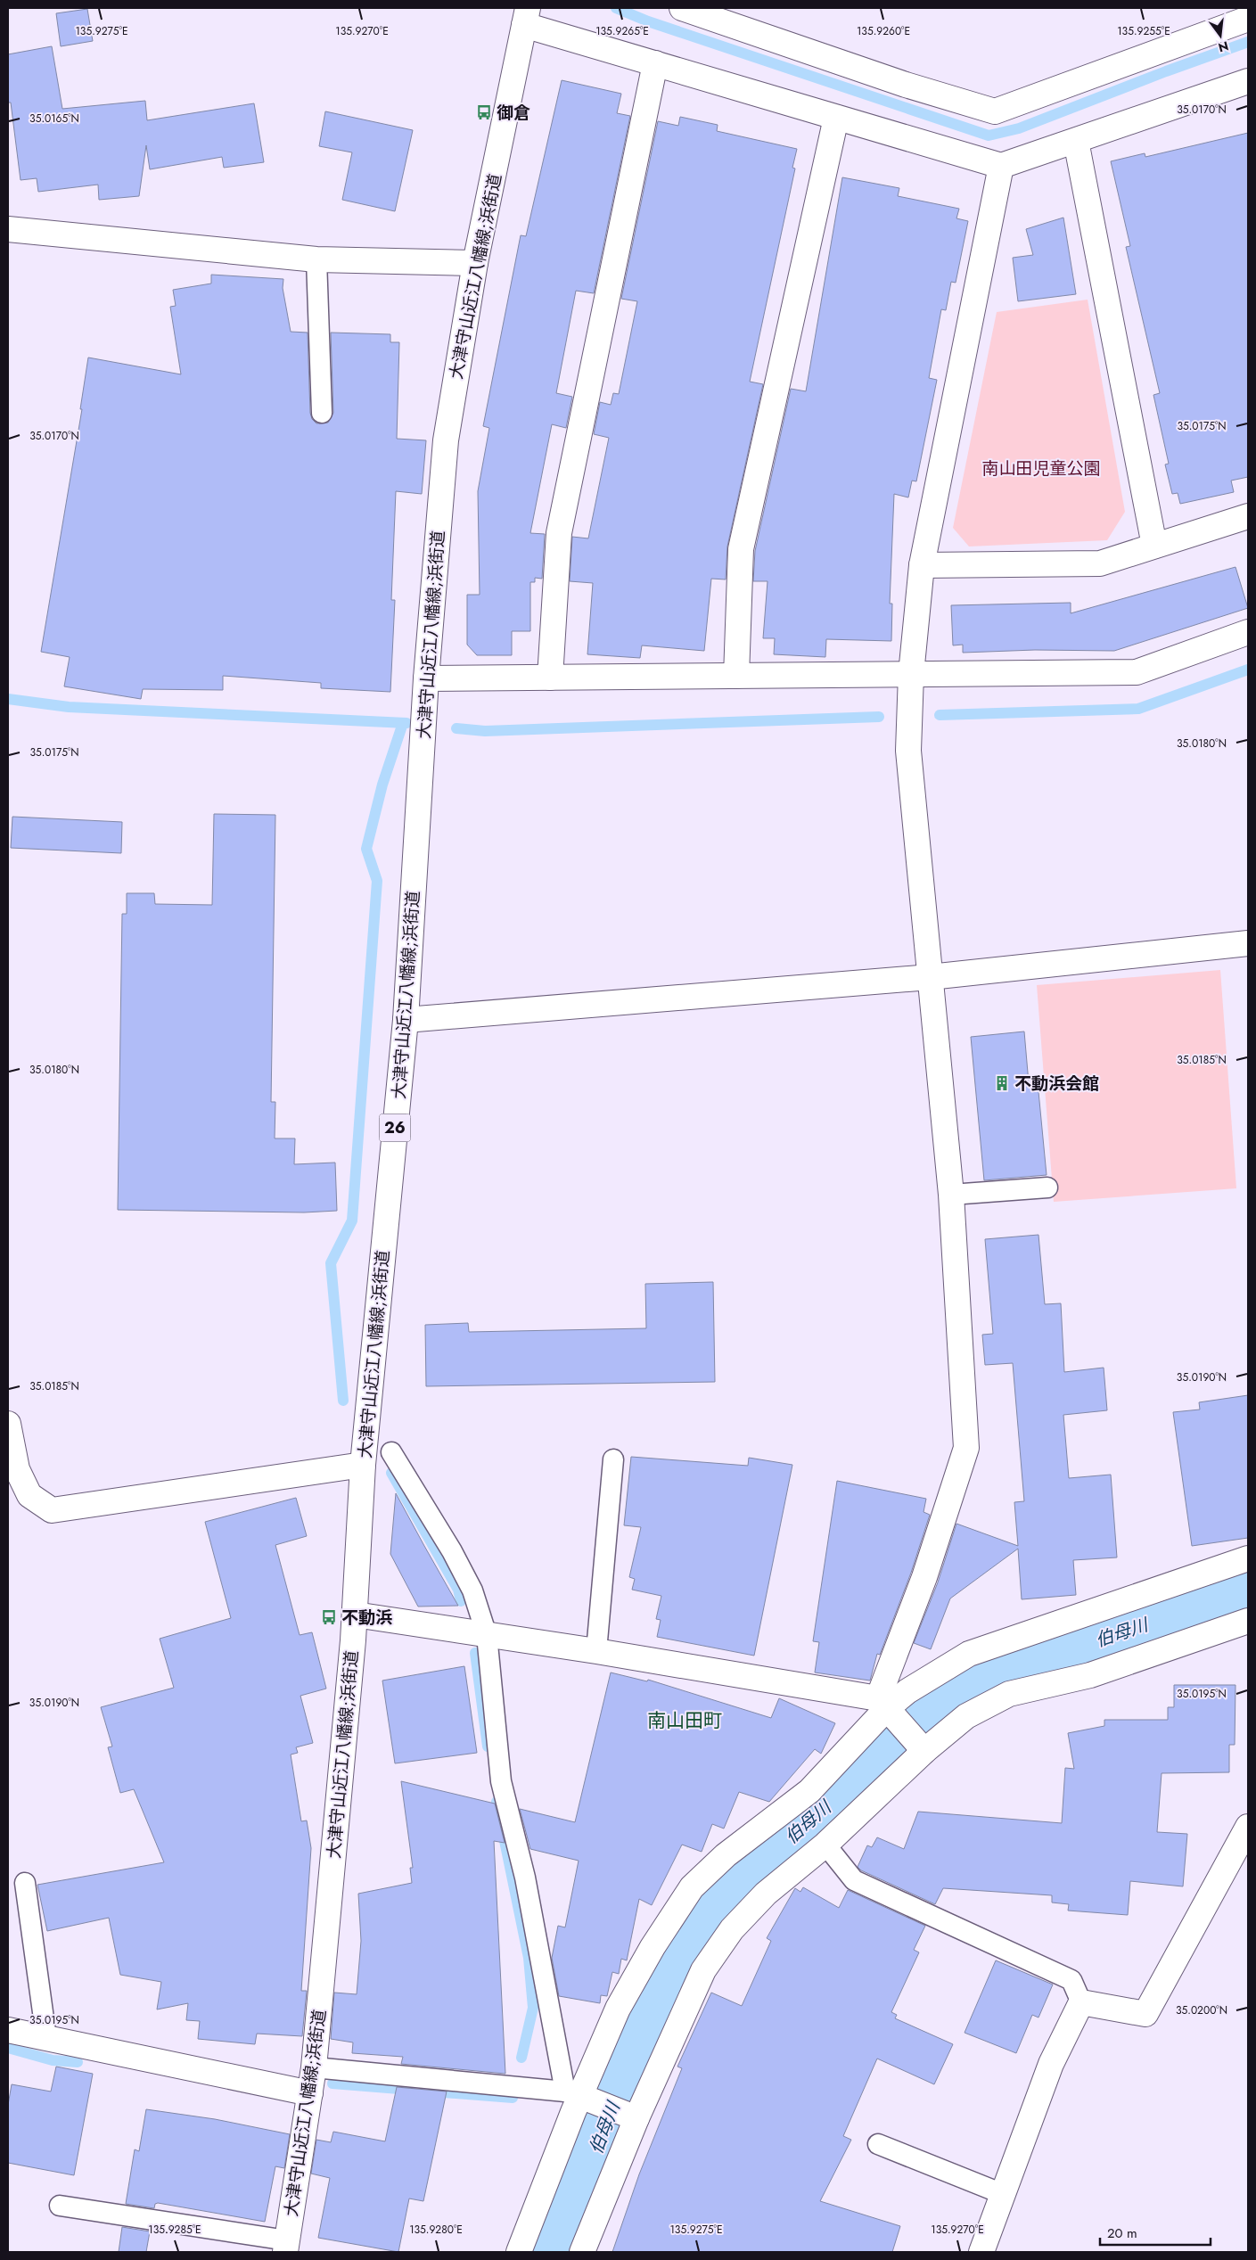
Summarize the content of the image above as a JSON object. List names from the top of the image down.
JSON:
{
  "streets": {
    "street": ["大津守山近江八幡線;浜街道", "26"]
  },
  "districts": ["南山田町"],
  "water": ["伯母川"],
  "parks": ["南山田児童公園"],
  "places": {
    "bus stop": ["御倉", "不動浜"],
    "building": ["不動浜会館"]
  },
  "scale_bar": "20 m",
  "north": "bottom",
  "coordinates": [
    "135.9275°E",
    "135.9270°E",
    "135.9265°E",
    "135.9260°E",
    "135.9255°E",
    "35.0170°N",
    "35.0165°N",
    "35.0175°N",
    "35.0180°N",
    "35.0185°N",
    "35.0190°N",
    "35.0195°N",
    "35.0200°N",
    "135.9285°E",
    "135.9280°E"
  ]
}
